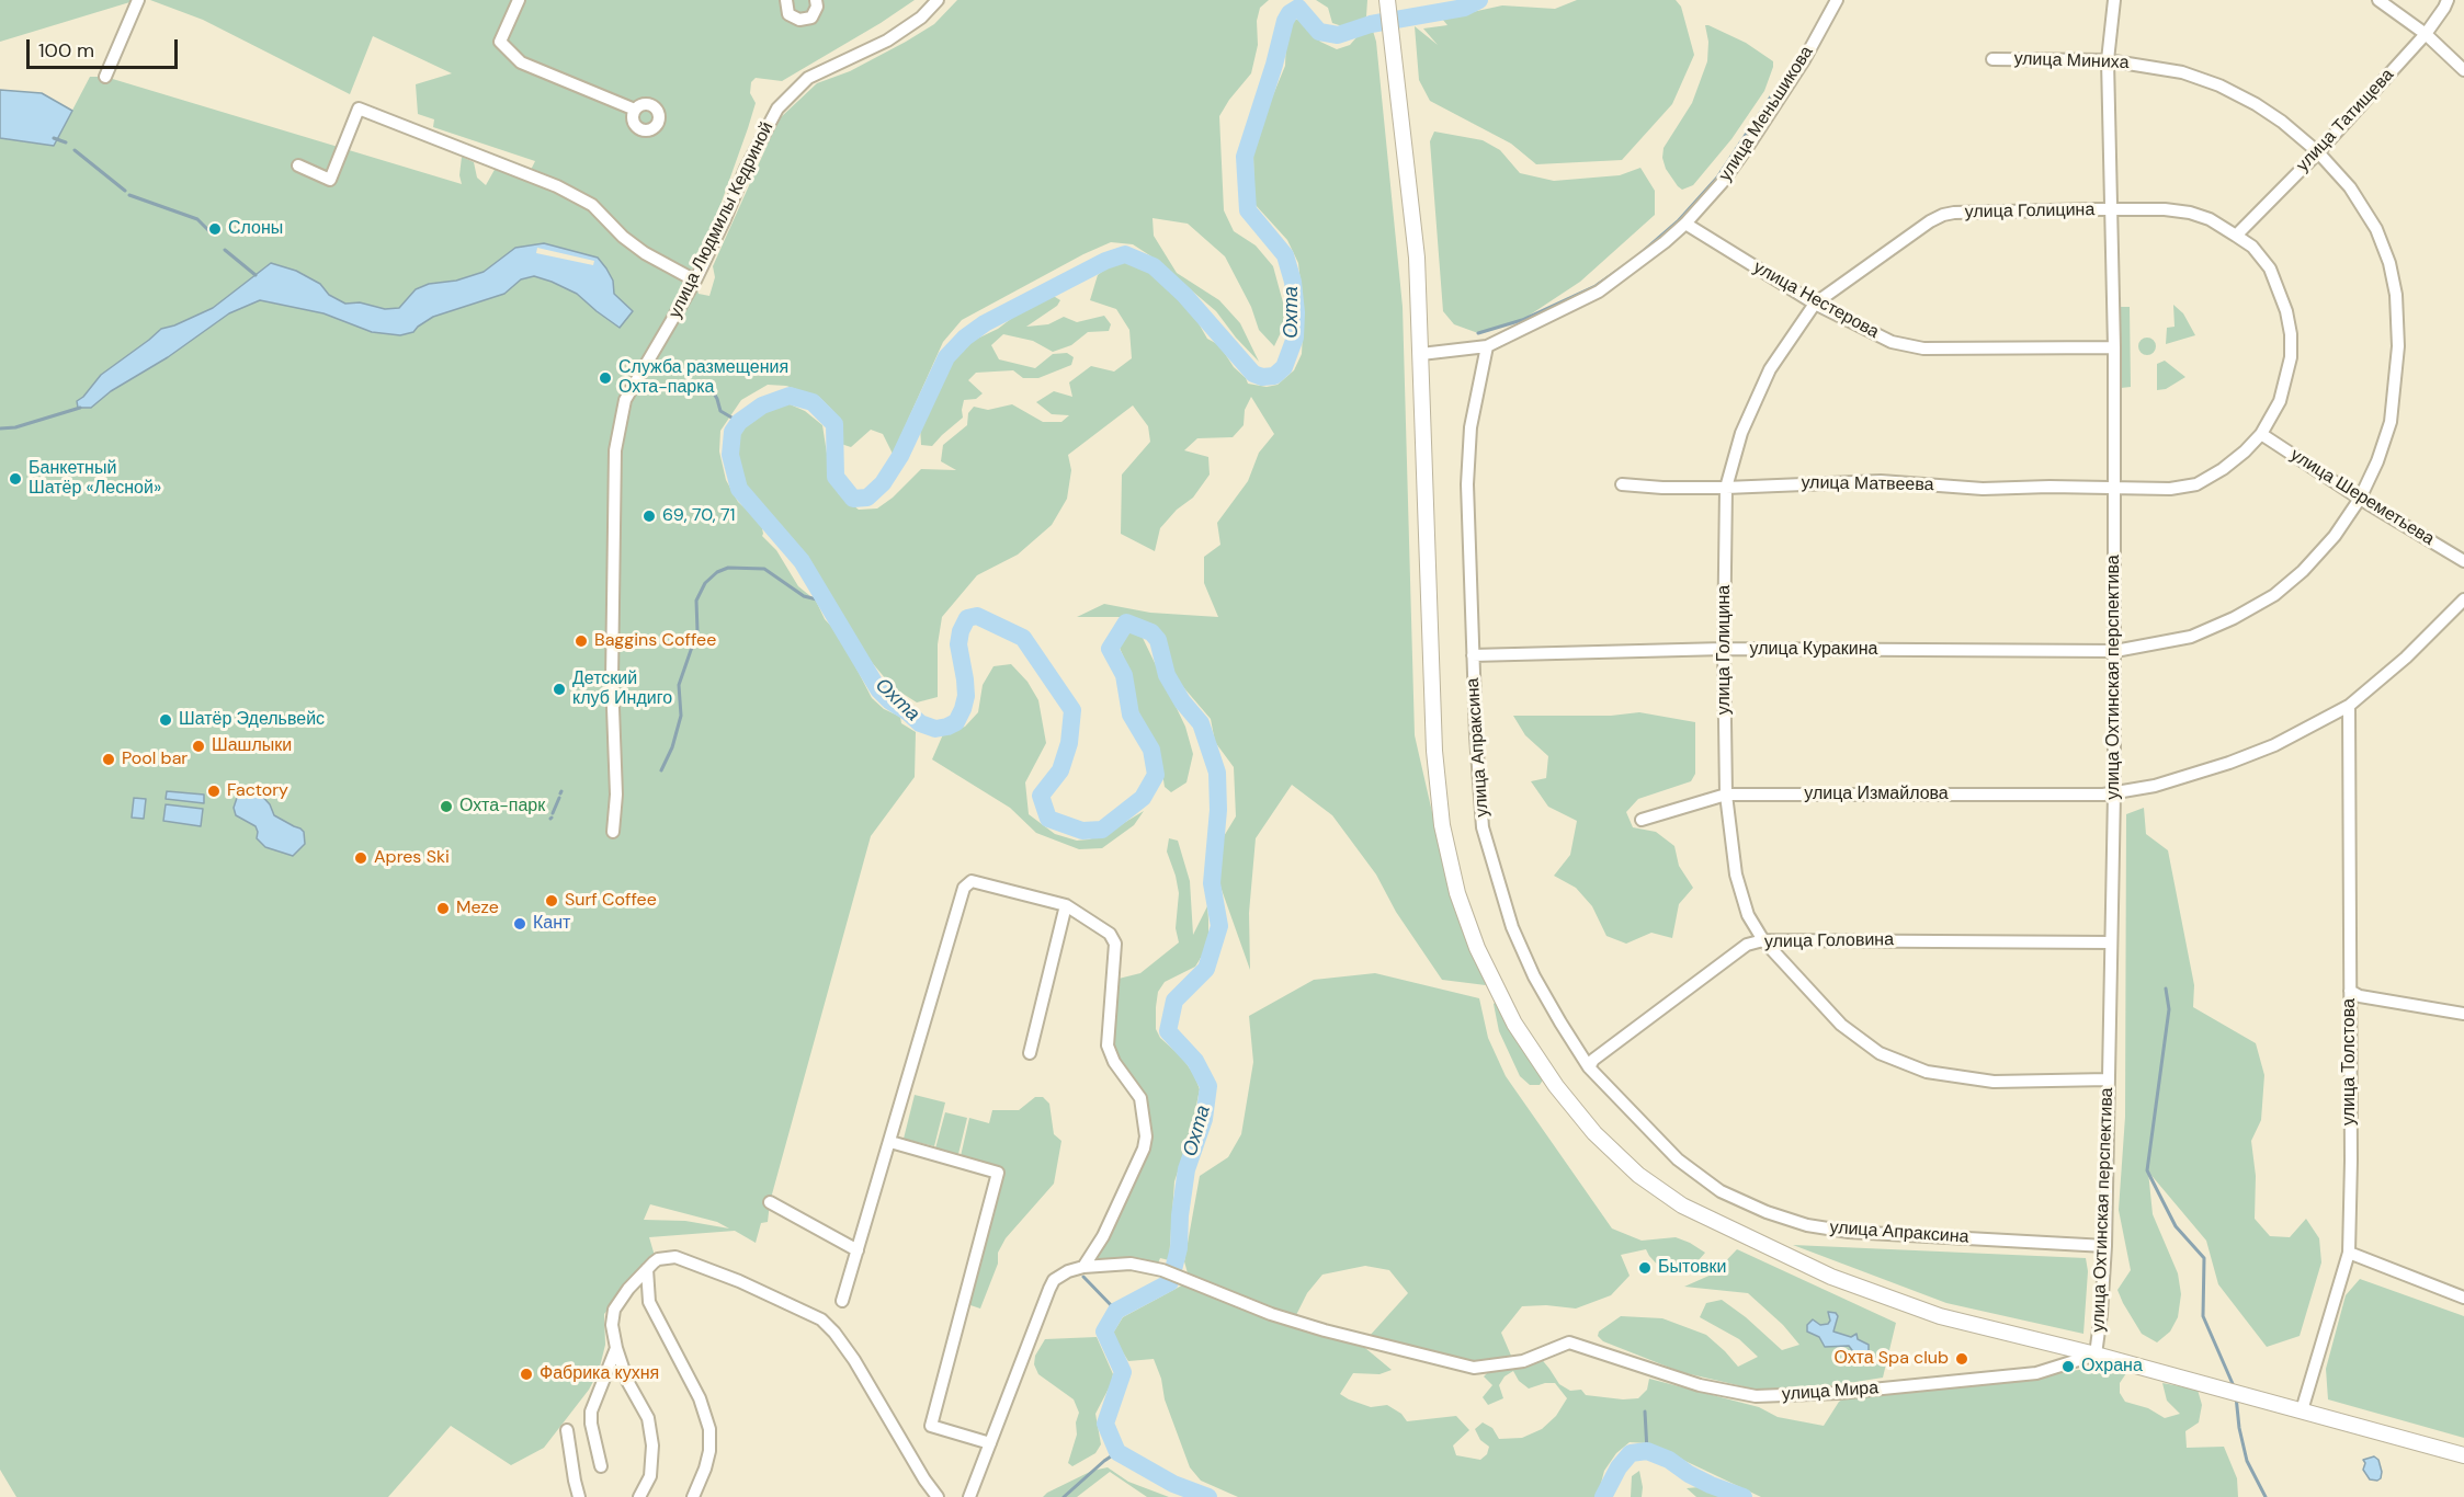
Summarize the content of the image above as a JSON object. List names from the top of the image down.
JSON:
{
  "streets": {
    "street": [
      "улица Миниха",
      "улица Меньшикова",
      "улица Татищева",
      "улица Голицина",
      "улица Людмилы Кедриной",
      "улица Нестерова",
      "улица Матвеева",
      "улица Шереметьева",
      "улица Куракина",
      "улица Охтинская перспектива",
      "улица Апраксина",
      "улица Измайлова",
      "улица Головина",
      "улица Толстова",
      "улица Мира"
    ]
  },
  "crossings": [
    ["улица Миниха", "улица Татищева"],
    ["улица Миниха", "улица Шереметьева"],
    ["улица Миниха", "улица Куракина"],
    ["улица Миниха", "улица Охтинская перспектива"],
    ["улица Меньшикова", "улица Нестерова"],
    ["улица Меньшикова", "улица Апраксина"],
    ["улица Татищева", "улица Голицина"],
    ["улица Голицина", "улица Нестерова"],
    ["улица Голицина", "улица Матвеева"],
    ["улица Голицина", "улица Шереметьева"],
    ["улица Голицина", "улица Куракина"],
    ["улица Голицина", "улица Охтинская перспектива"],
    ["улица Голицина", "улица Измайлова"],
    ["улица Голицина", "улица Головина"],
    ["улица Нестерова", "улица Охтинская перспектива"],
    ["улица Матвеева", "улица Шереметьева"],
    ["улица Матвеева", "улица Охтинская перспектива"],
    ["улица Куракина", "улица Охтинская перспектива"],
    ["улица Куракина", "улица Апраксина"],
    ["улица Охтинская перспектива", "улица Апраксина"],
    ["улица Охтинская перспектива", "улица Измайлова"],
    ["улица Охтинская перспектива", "улица Головина"],
    ["улица Охтинская перспектива", "улица Мира"],
    ["улица Апраксина", "улица Головина"],
    ["улица Измайлова", "улица Толстова"]
  ],
  "water": ["Охта"],
  "places": [
    "Слоны",
    "Служба размещения Охта-парка",
    "Банкетный Шатёр «Лесной»",
    "69, 70, 71",
    "Baggins Coffee",
    "Детский клуб Индиго",
    "Шатёр Эдельвейс",
    "Шашлыки",
    "Pool bar",
    "Factory",
    "Охта-парк",
    "Apres Ski",
    "Surf Coffee",
    "Meze",
    "Кант",
    "Бытовки",
    "Охта Spa club",
    "Охрана",
    "Фабрика кухня"
  ],
  "scale_bar": "100 m"
}
